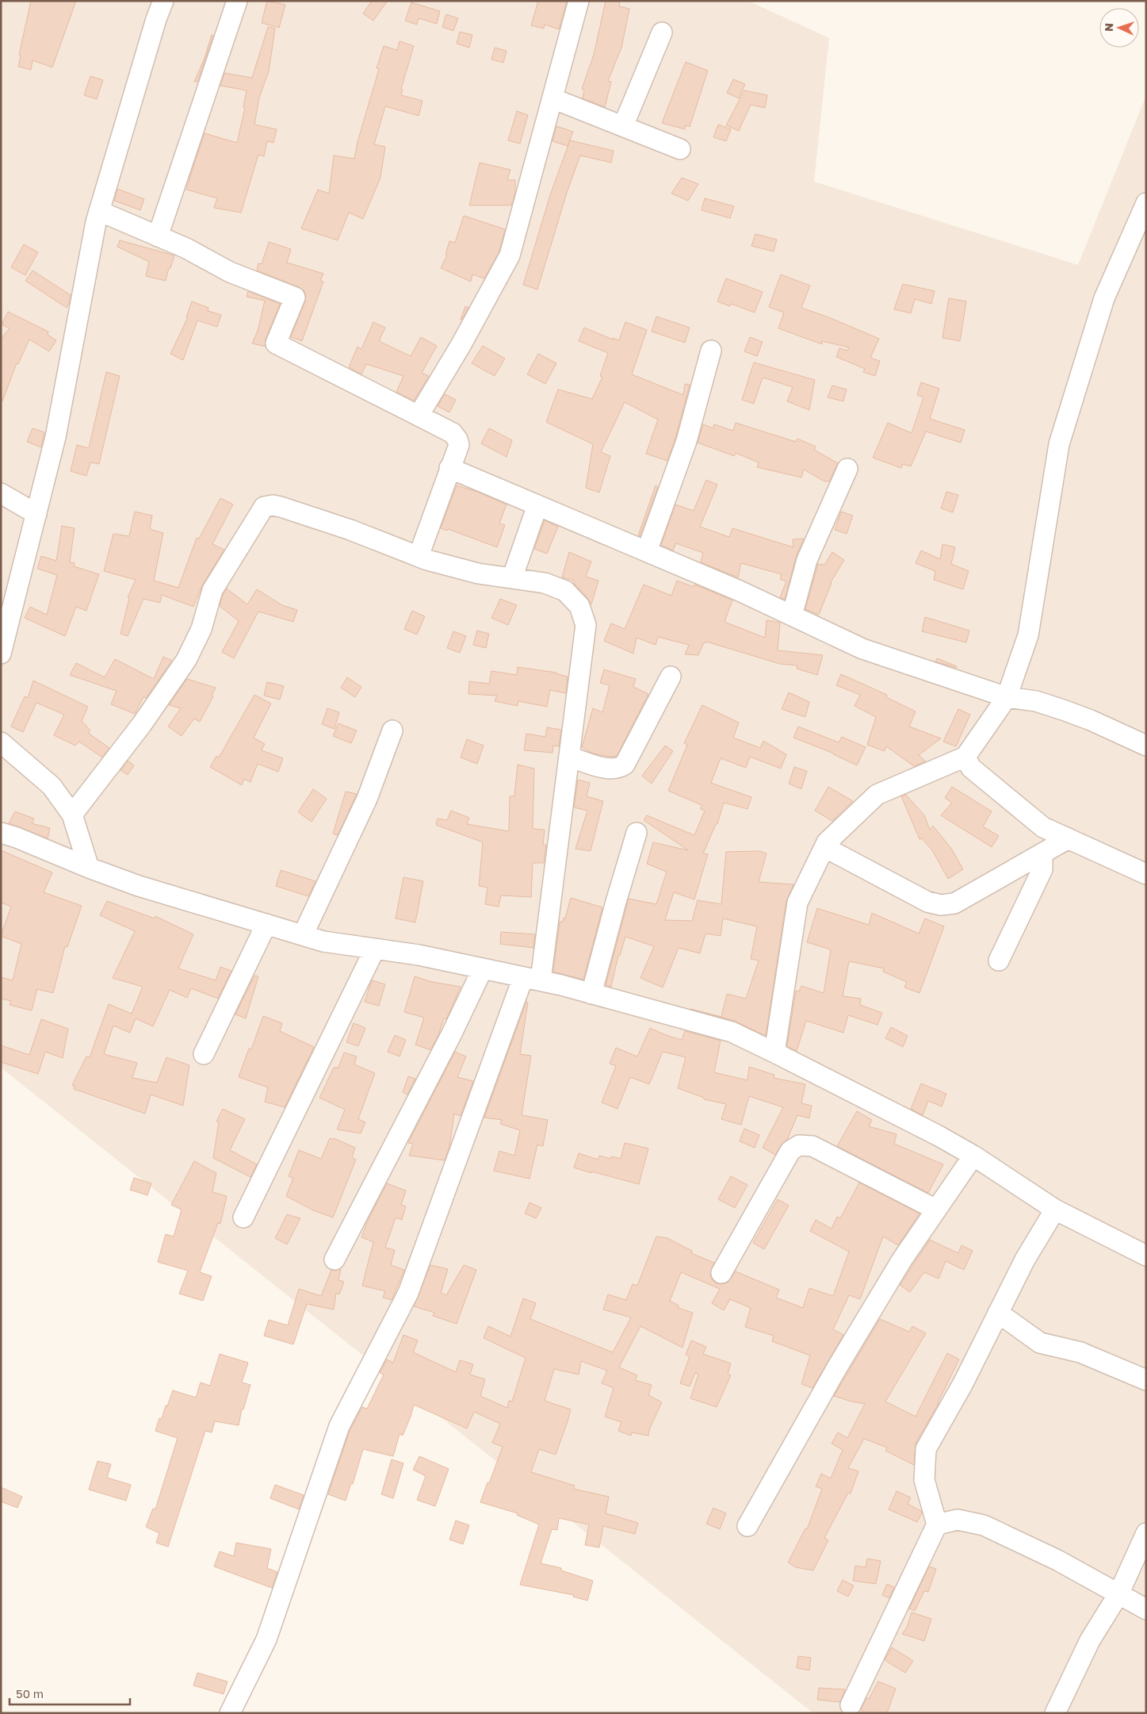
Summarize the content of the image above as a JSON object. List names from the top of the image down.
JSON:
{
  "scale_bar": "50 m",
  "north": "left"
}
